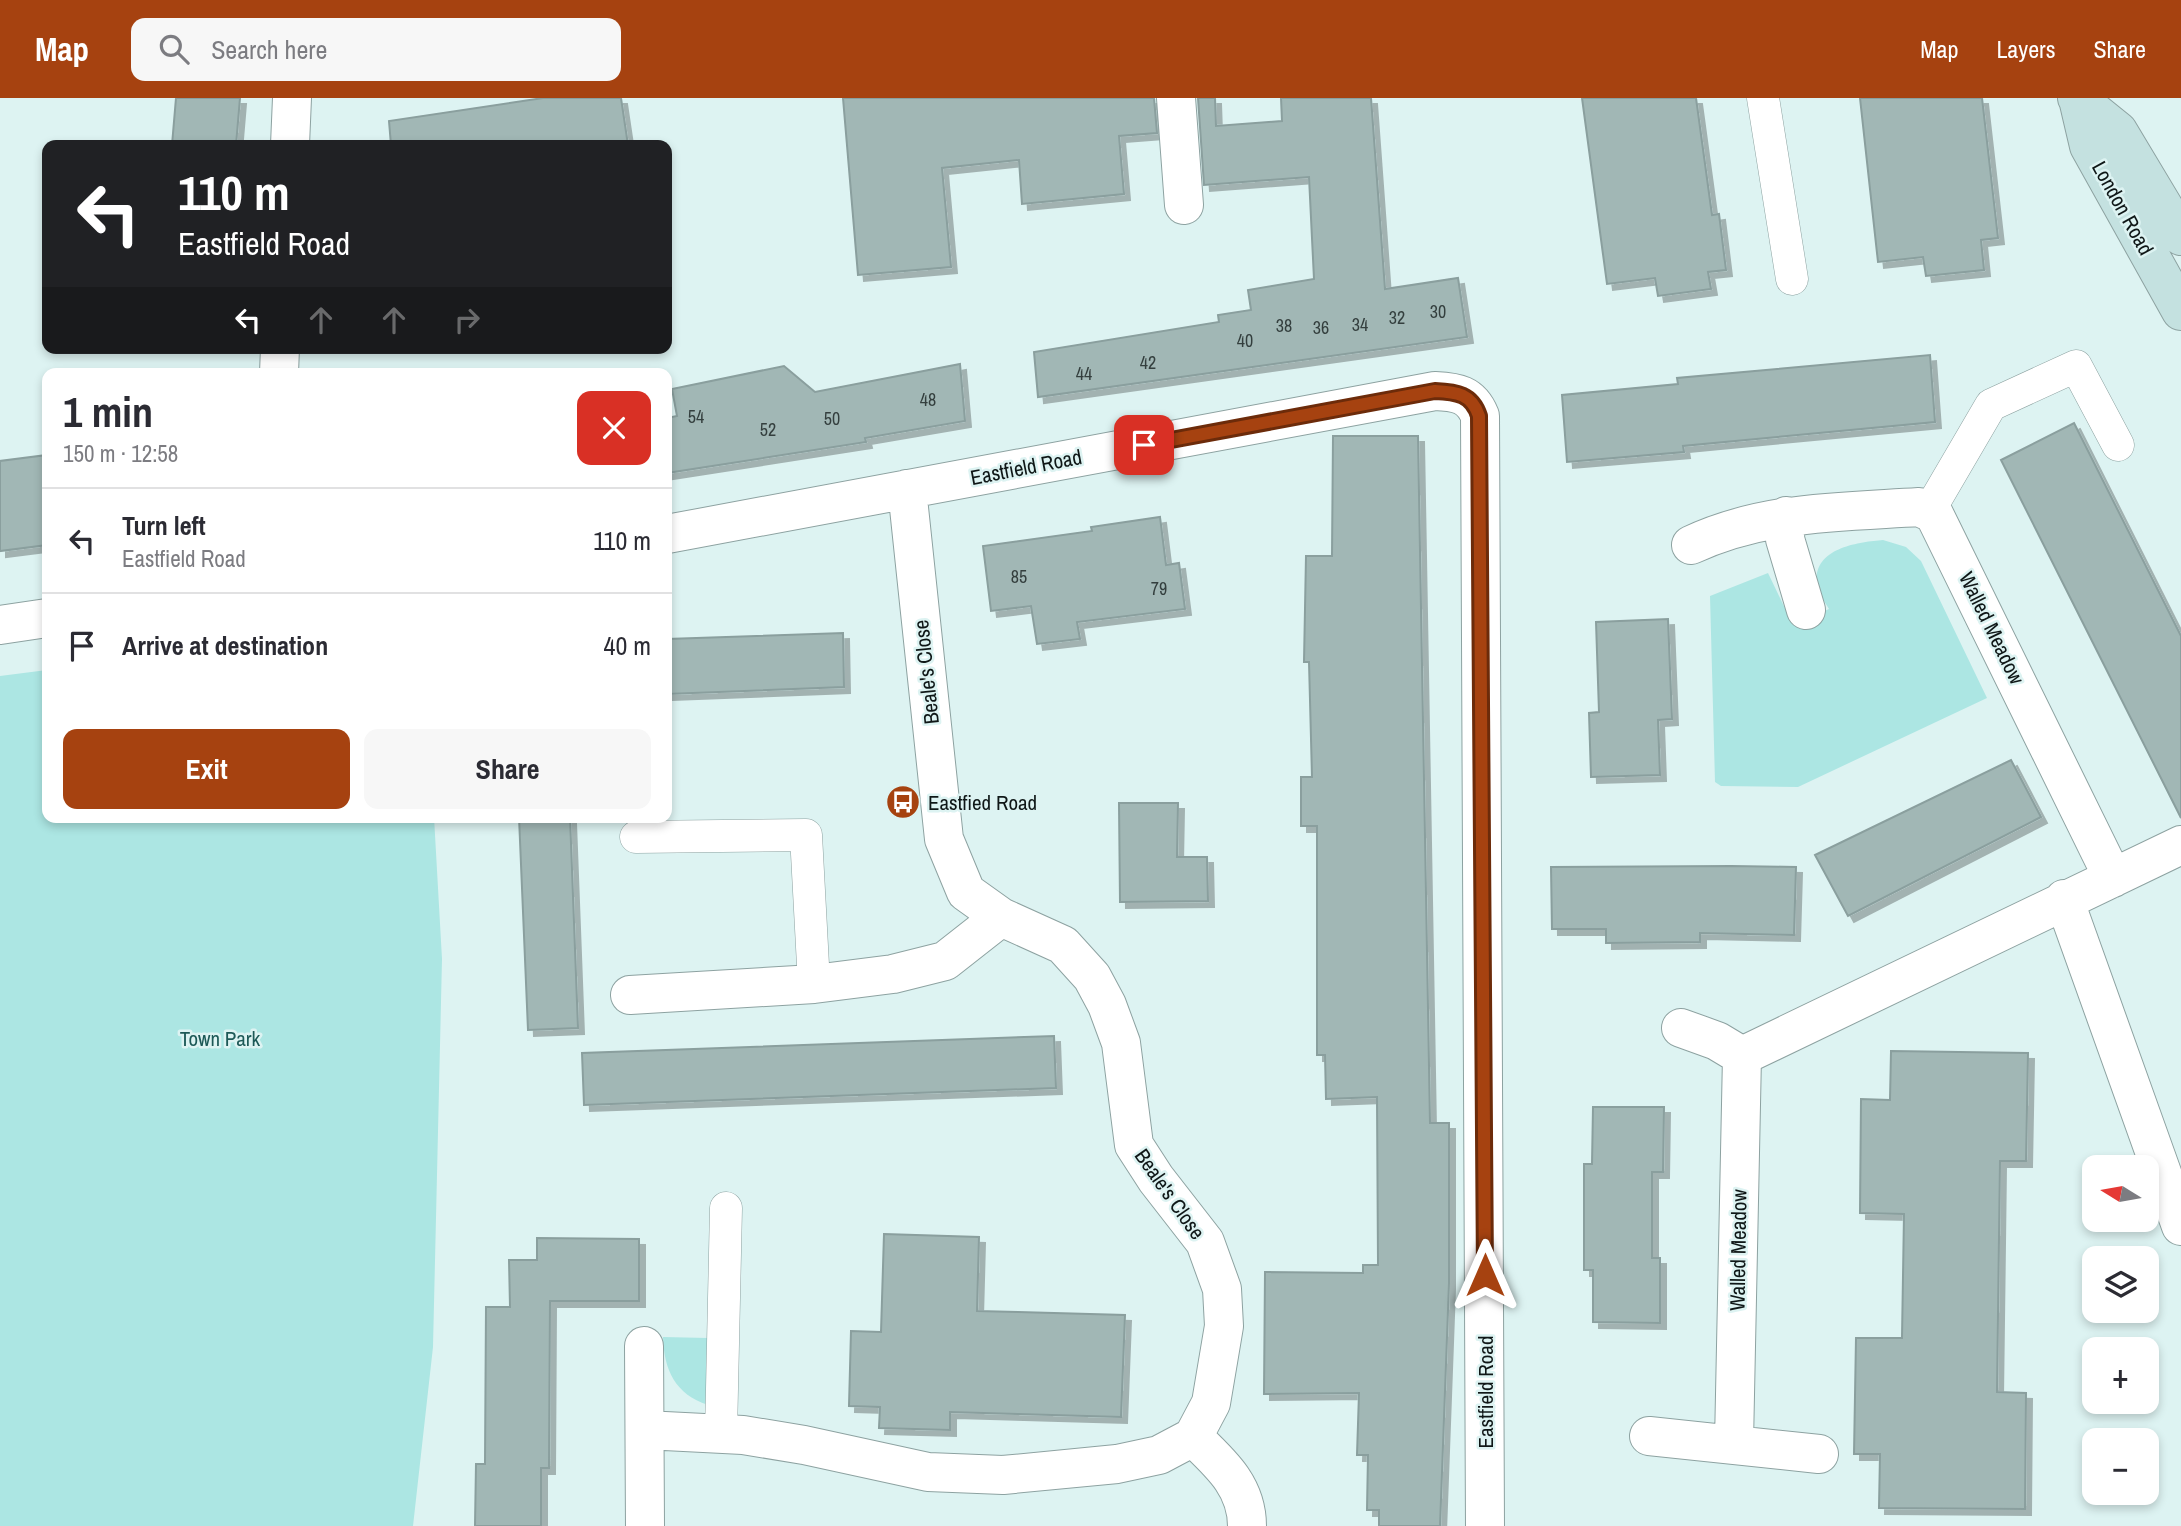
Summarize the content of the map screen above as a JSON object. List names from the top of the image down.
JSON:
{
  "streets": {
    "street": [
      "London Road",
      "Eastfield Road",
      "Walled Meadow",
      "Beale's Close"
    ]
  },
  "crossings": [
    ["Eastfield Road", "Beale's Close"]
  ],
  "parks": ["Town Park"],
  "places": {
    "bus stop": ["Eastfied Road"]
  },
  "house_numbers": [
    "30",
    "32",
    "34",
    "38",
    "36",
    "40",
    "42",
    "44",
    "48",
    "54",
    "50",
    "52",
    "85",
    "79"
  ],
  "north": "left",
  "page": {
    "header": "Map",
    "search": "Search here",
    "nav": ["Map", "Layers", "Share"],
    "turn": ["110 m", "Eastfield Road"],
    "heading": ["1 min", "150 m · 12:58"],
    "list": [
      {
        "name": "Turn left",
        "note": "Eastfield Road",
        "value": "110 m"
      },
      {
        "name": "Arrive at destination",
        "value": "40 m"
      }
    ],
    "buttons": ["Exit", "Share"],
    "map_buttons": ["+", "−"]
  }
}
